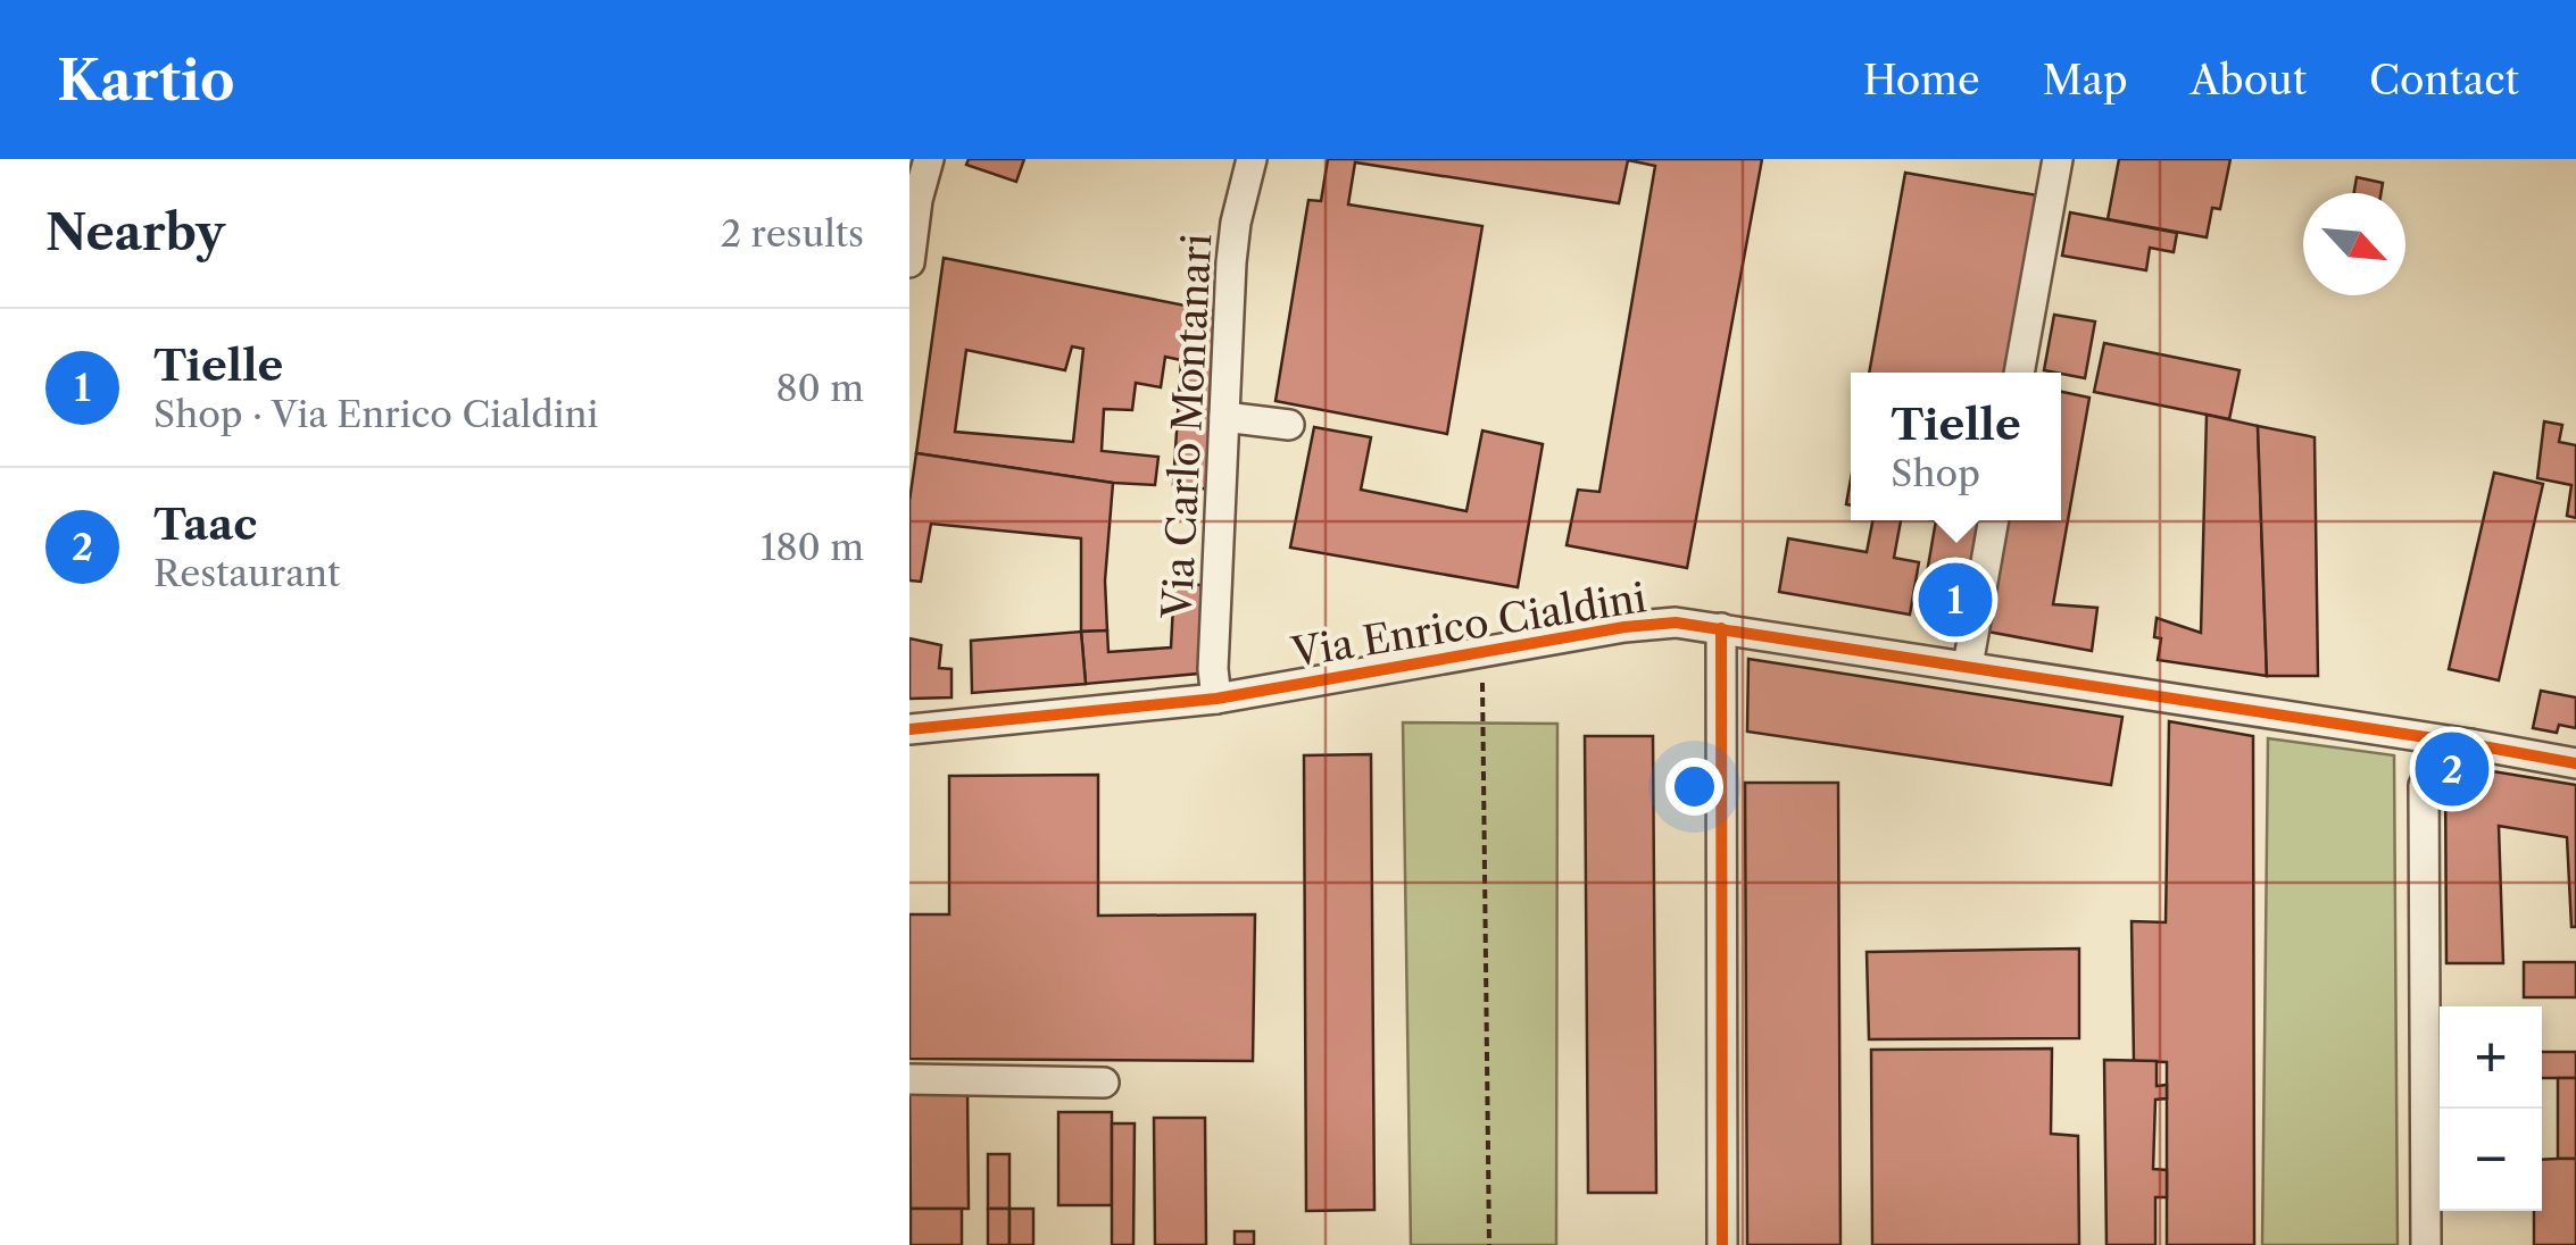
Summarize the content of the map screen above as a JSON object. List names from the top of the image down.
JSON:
{
  "streets": {
    "street": ["Via Carlo Montanari", "Via Enrico Cialdini"]
  },
  "crossings": [
    ["Via Carlo Montanari", "Via Enrico Cialdini"]
  ],
  "north": "bottom right",
  "page": {
    "header": "Kartio",
    "nav": [
      "Home",
      "Map",
      "About",
      "Contact"
    ],
    "heading": ["Nearby", "2 results"],
    "list": [
      {
        "mark": "1",
        "name": "Tielle",
        "note": "Shop · Via Enrico Cialdini",
        "value": "80 m"
      },
      {
        "mark": "2",
        "name": "Taac",
        "note": "Restaurant",
        "value": "180 m"
      }
    ],
    "popup": ["Tielle", "Shop"],
    "pins": ["1", "2"],
    "map_buttons": ["+", "−"]
  }
}
